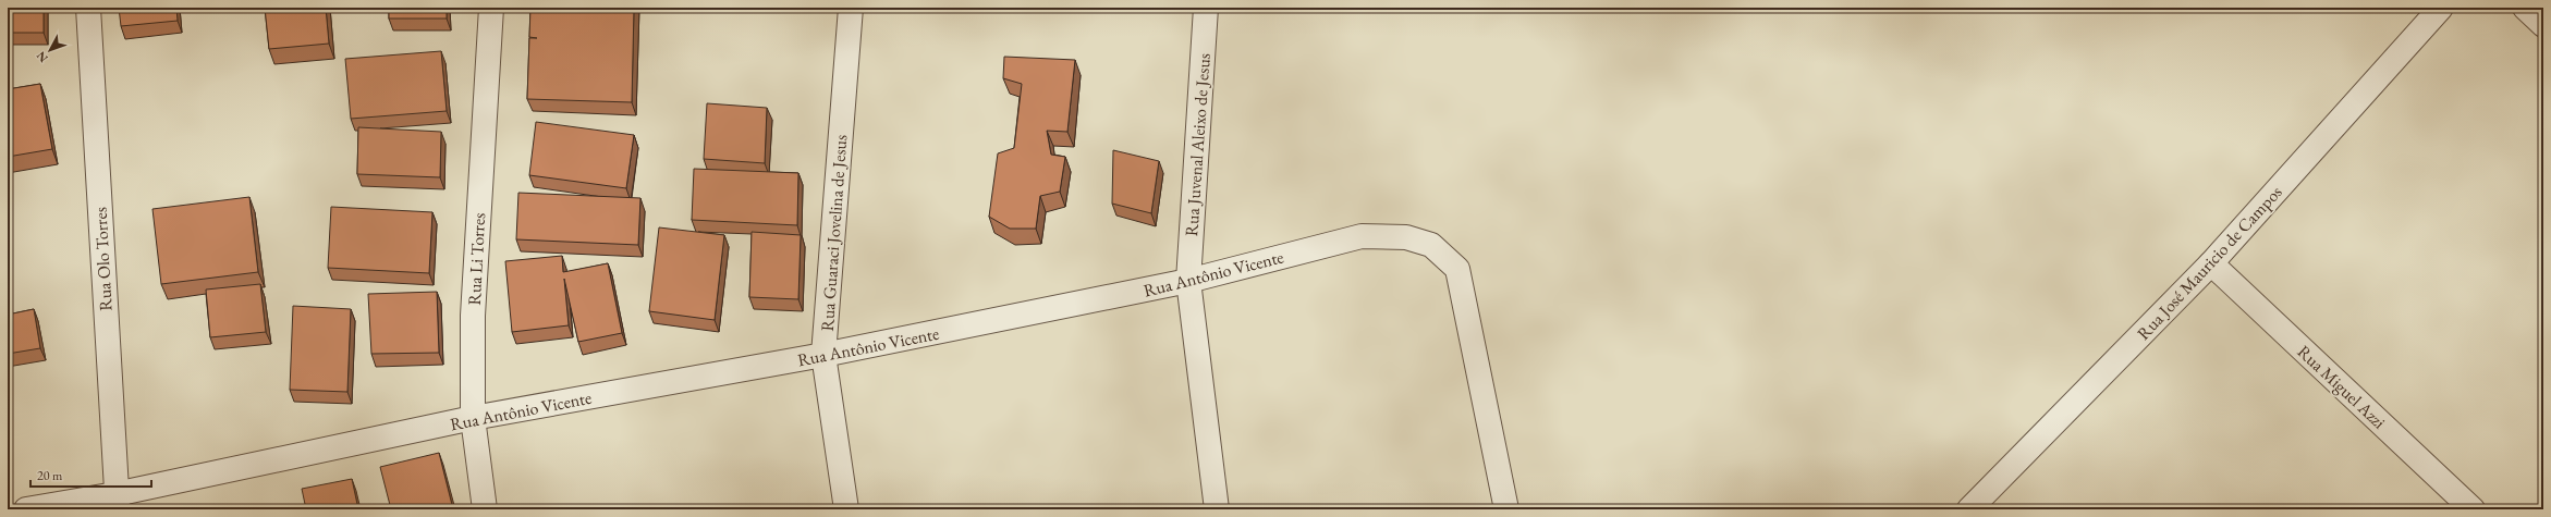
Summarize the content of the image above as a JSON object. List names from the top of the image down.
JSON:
{
  "streets": {
    "street": [
      "Rua Juvenal Aleixo de Jesus",
      "Rua Guaraci Jovelina de Jesus",
      "Rua Olo Torres",
      "Rua Li Torres",
      "Rua José Mauricio de Campos",
      "Rua Antônio Vicente",
      "Rua Miguel Azzi"
    ]
  },
  "crossings": [
    ["Rua Juvenal Aleixo de Jesus", "Rua Antônio Vicente"],
    ["Rua Guaraci Jovelina de Jesus", "Rua Antônio Vicente"],
    ["Rua Olo Torres", "Rua Antônio Vicente"],
    ["Rua Li Torres", "Rua Antônio Vicente"],
    ["Rua José Mauricio de Campos", "Rua Miguel Azzi"]
  ],
  "scale_bar": "20 m",
  "north": "bottom left"
}
